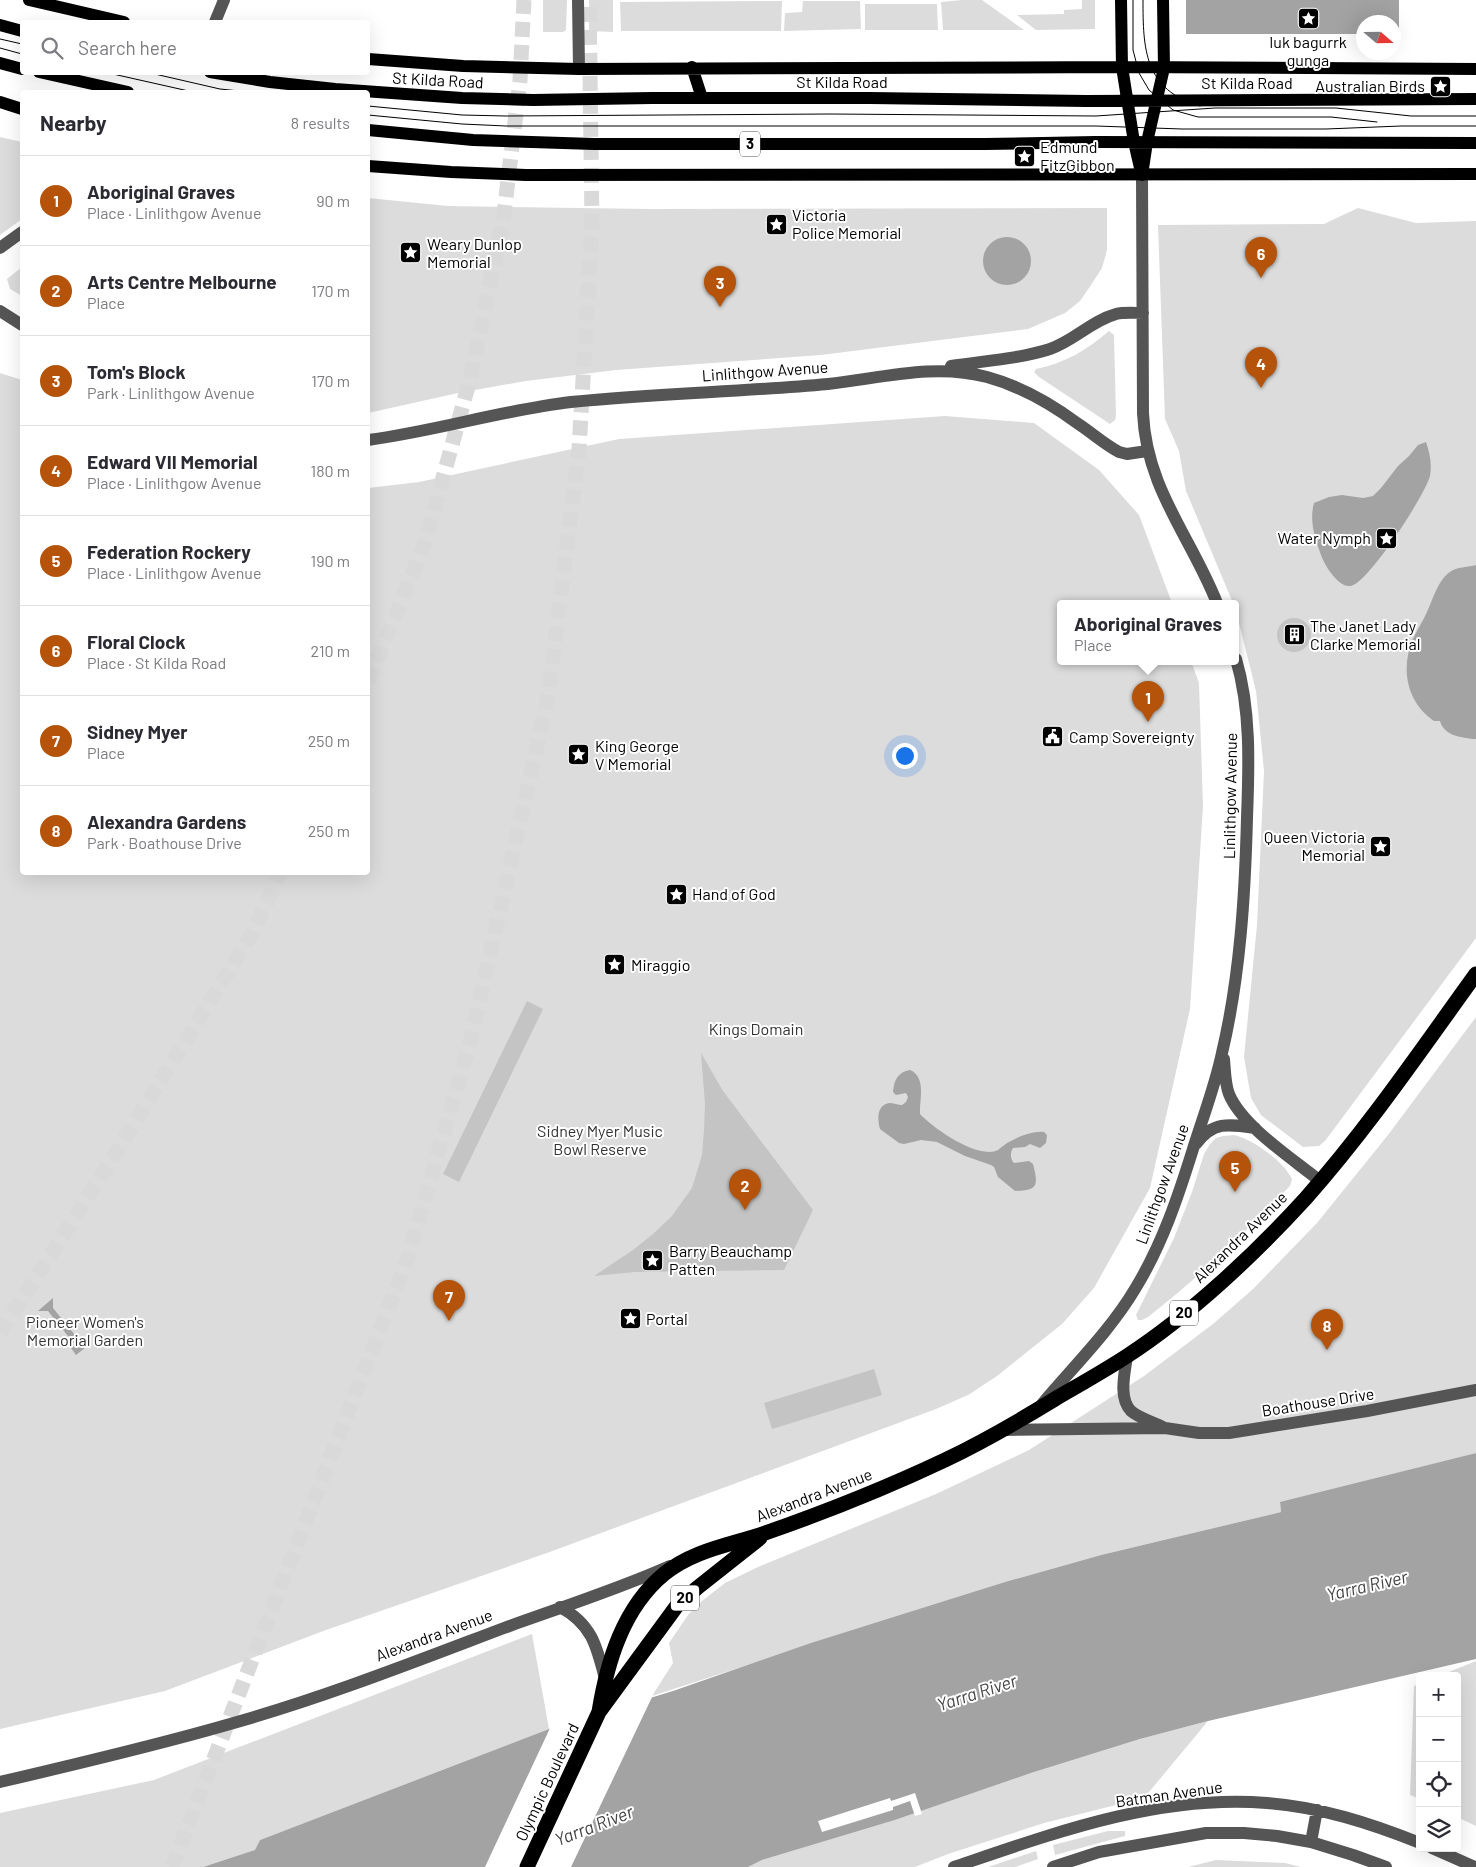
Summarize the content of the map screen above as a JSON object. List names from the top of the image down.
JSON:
{
  "streets": {
    "highway": ["Alexandra Avenue", "20", "Olympic Boulevard"],
    "main road": ["St Kilda Road", "3"],
    "street": ["Linlithgow Avenue", "Boathouse Drive", "Batman Avenue"]
  },
  "crossings": [
    ["Linlithgow Avenue", "Alexandra Avenue"],
    ["Alexandra Avenue", "Boathouse Drive"],
    ["Alexandra Avenue", "Olympic Boulevard"]
  ],
  "water": ["Yarra River"],
  "parks": ["Kings Domain", "Sidney Myer Music Bowl Reserve", "Pioneer Women's Memorial Garden"],
  "places": {
    "place": [
      "Iuk bagurrk gunga",
      "Australian Birds",
      "Edmund FitzGibbon",
      "Victoria Police Memorial",
      "Weary Dunlop Memorial",
      "Water Nymph",
      "King George V Memorial",
      "Queen Victoria Memorial",
      "Hand of God",
      "Miraggio",
      "Barry Beauchamp Patten",
      "Portal"
    ],
    "building": ["The Janet Lady Clarke Memorial"],
    "public building": ["Camp Sovereignty"]
  },
  "north": "right",
  "page": {
    "search": "Search here",
    "heading": ["Nearby", "8 results"],
    "list": [
      {
        "mark": "1",
        "name": "Aboriginal Graves",
        "note": "Place · Linlithgow Avenue",
        "value": "90 m"
      },
      {
        "mark": "2",
        "name": "Arts Centre Melbourne",
        "note": "Place",
        "value": "170 m"
      },
      {
        "mark": "3",
        "name": "Tom's Block",
        "note": "Park · Linlithgow Avenue",
        "value": "170 m"
      },
      {
        "mark": "4",
        "name": "Edward VII Memorial",
        "note": "Place · Linlithgow Avenue",
        "value": "180 m"
      },
      {
        "mark": "5",
        "name": "Federation Rockery",
        "note": "Place · Linlithgow Avenue",
        "value": "190 m"
      },
      {
        "mark": "6",
        "name": "Floral Clock",
        "note": "Place · St Kilda Road",
        "value": "210 m"
      },
      {
        "mark": "7",
        "name": "Sidney Myer",
        "note": "Place",
        "value": "250 m"
      },
      {
        "mark": "8",
        "name": "Alexandra Gardens",
        "note": "Park · Boathouse Drive",
        "value": "250 m"
      }
    ],
    "pins": [
      "6",
      "3",
      "4",
      "1",
      "5",
      "2",
      "7",
      "8"
    ],
    "popup": ["Aboriginal Graves", "Place"],
    "map_buttons": ["+", "−"]
  }
}
